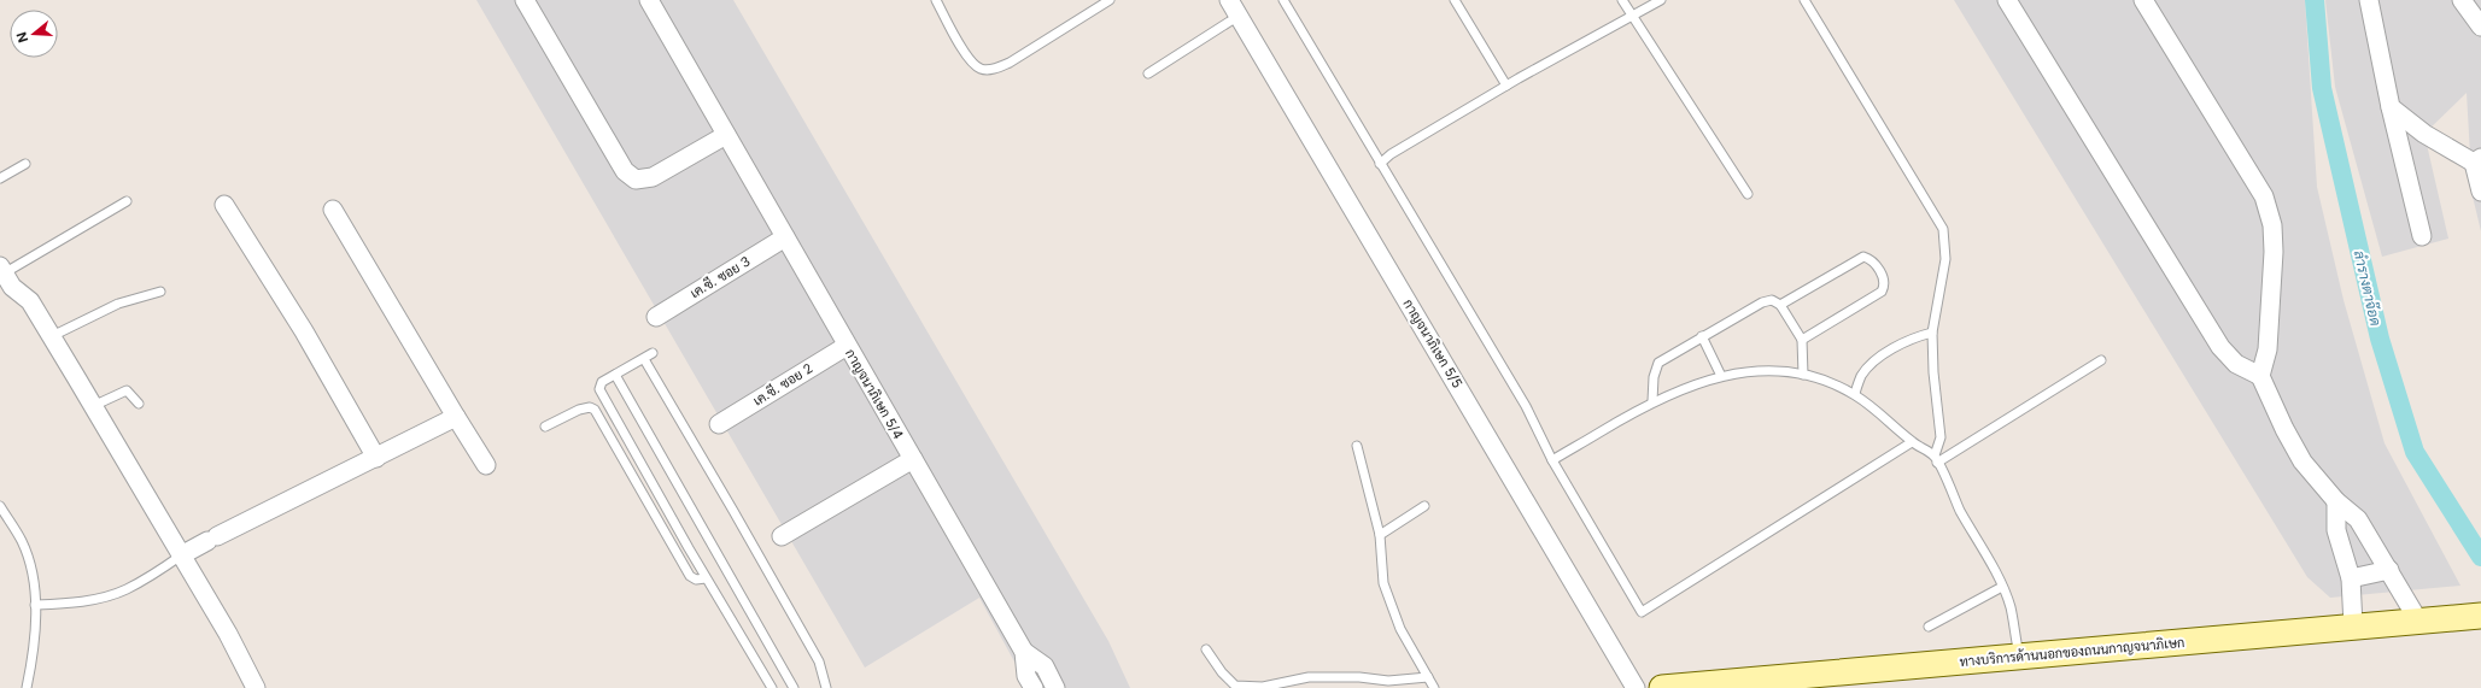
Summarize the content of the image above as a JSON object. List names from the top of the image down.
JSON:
{
  "streets": {
    "main road": ["ทางบริการด้านนอกของถนนกาญจนาภิเษก"],
    "street": [
      "เค.ซี. ซอย 3",
      "กาญจนาภิเษก 5/5",
      "เค.ซี. ซอย 2",
      "กาญจนาภิเษก 5/4"
    ]
  },
  "crossings": [
    ["เค.ซี. ซอย 3", "กาญจนาภิเษก 5/4"],
    ["เค.ซี. ซอย 2", "กาญจนาภิเษก 5/4"]
  ],
  "water": ["ลำรางตาจ๊อด"],
  "north": "left"
}
